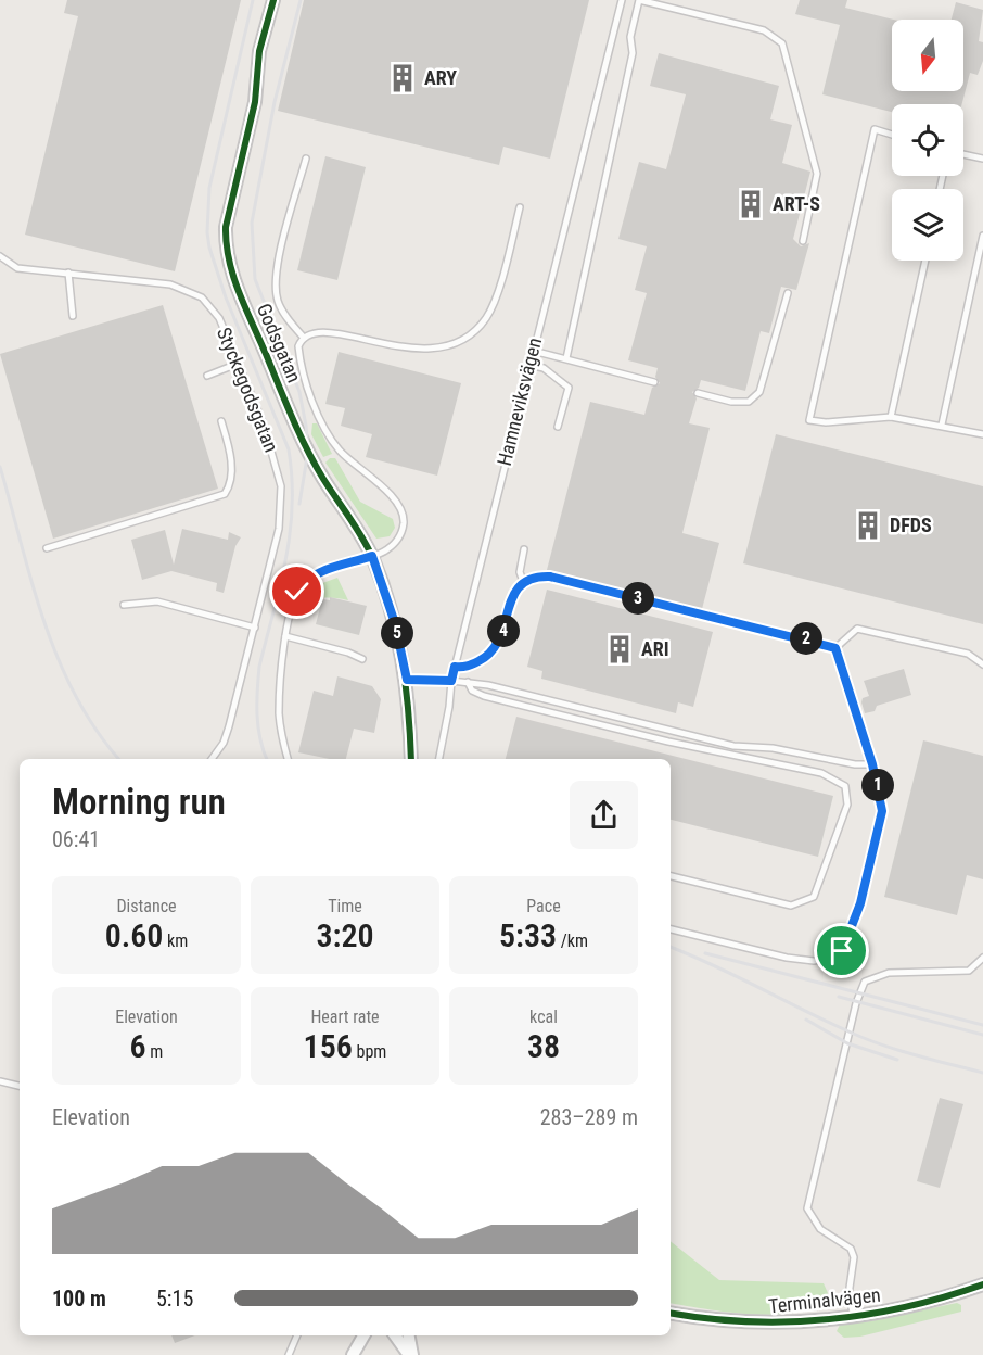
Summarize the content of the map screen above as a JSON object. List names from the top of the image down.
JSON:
{
  "streets": {
    "street": ["Godsgatan", "Terminalvägen"],
    "lane": ["Styckegodsgatan", "Hamneviksvägen"]
  },
  "places": {
    "building": [
      "ARY",
      "ART-S",
      "DFDS",
      "ARI"
    ]
  },
  "north": "bottom",
  "page": {
    "pins": [
      "3",
      "4",
      "5",
      "2",
      "1"
    ],
    "heading": ["Morning run", "06:41"],
    "stats": [
      ["Distance", "0.60 km"],
      ["Time", "3:20"],
      ["Pace", "5:33 /km"],
      ["Elevation", "6 m"],
      ["Heart rate", "156 bpm"],
      ["kcal", "38"]
    ],
    "chart": ["Elevation", "283–289 m"],
    "list": [
      {
        "name": "100 m",
        "note": "5:15"
      }
    ]
  }
}
